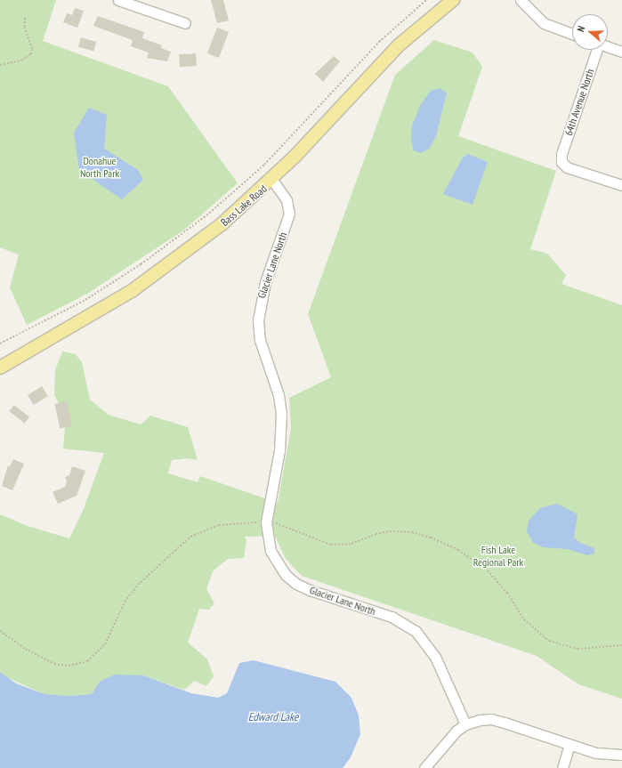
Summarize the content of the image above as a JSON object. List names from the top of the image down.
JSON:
{
  "streets": {
    "main road": ["Bass Lake Road"],
    "street": ["64th Avenue North", "Glacier Lane North"]
  },
  "crossings": [
    ["Bass Lake Road", "Glacier Lane North"]
  ],
  "water": ["Edward Lake"],
  "parks": ["Donahue North Park", "Fish Lake Regional Park"],
  "north": "left"
}
